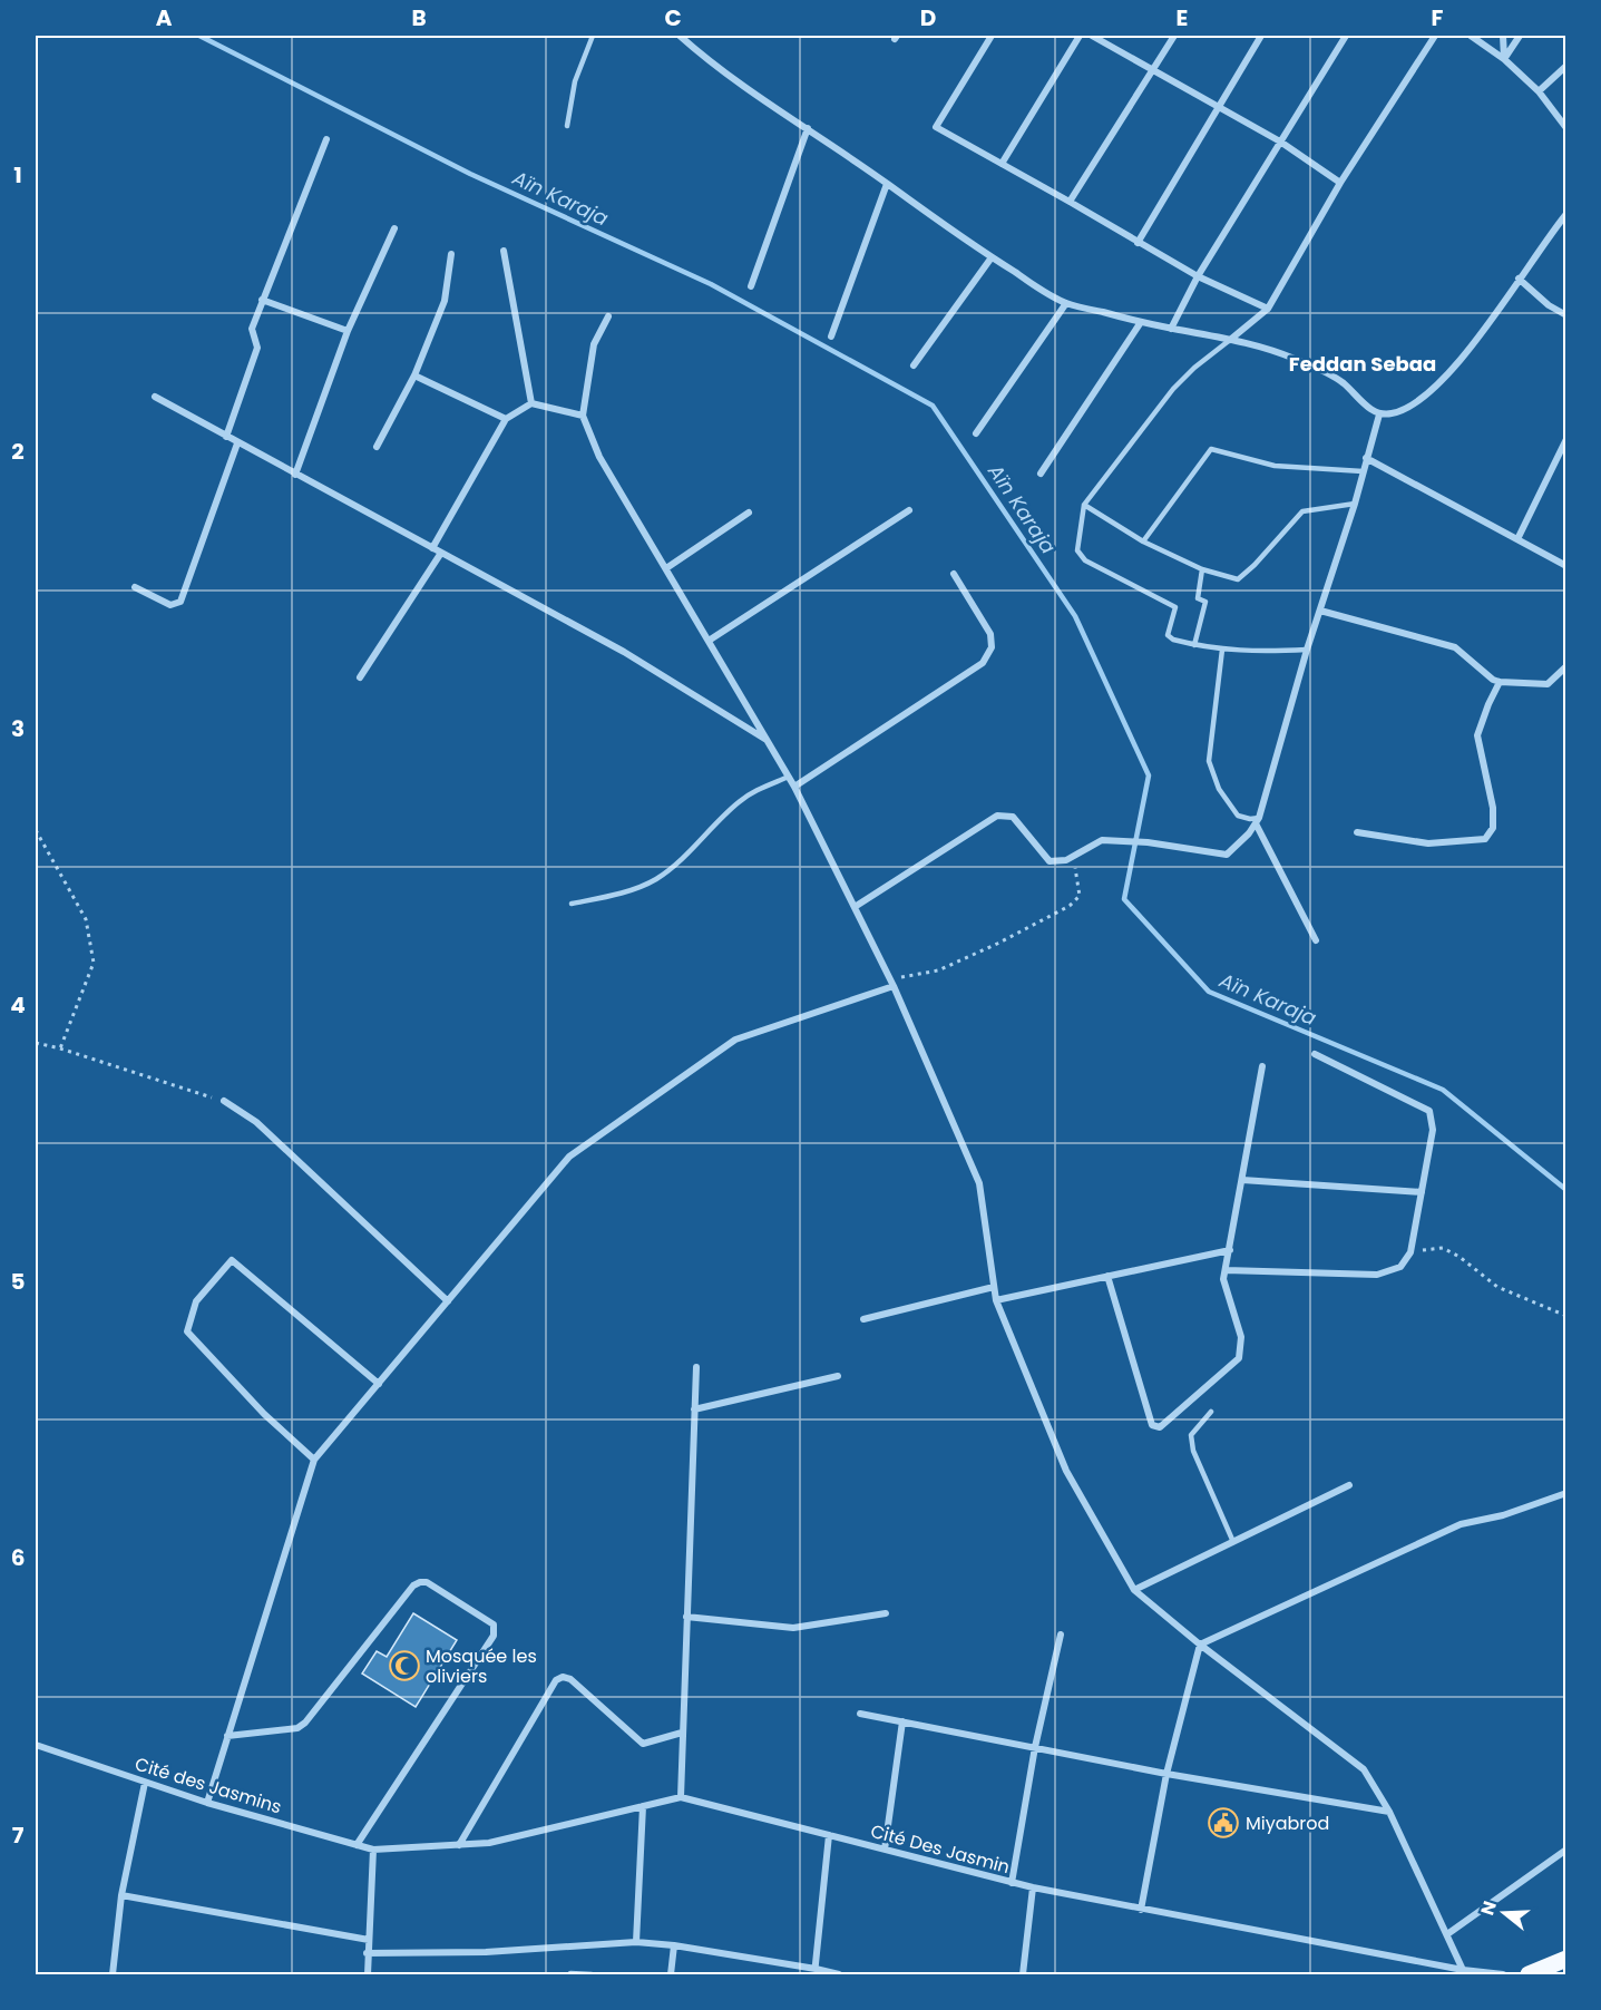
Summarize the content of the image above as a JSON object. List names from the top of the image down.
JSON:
{
  "streets": {
    "street": ["Cité des Jasmins", "Cité Des Jasmin"]
  },
  "crossings": [
    ["Cité des Jasmins", "Cité Des Jasmin"]
  ],
  "districts": ["Feddan Sebaa"],
  "water": ["Aïn Karaja"],
  "places": {
    "mosque": ["Mosquée les oliviers"],
    "public building": ["Miyabrod"]
  },
  "north": "left",
  "grid": {
    "columns": [
      "A",
      "B",
      "C",
      "D",
      "E",
      "F"
    ],
    "rows": [
      "1",
      "2",
      "3",
      "4",
      "5",
      "6",
      "7"
    ]
  }
}
